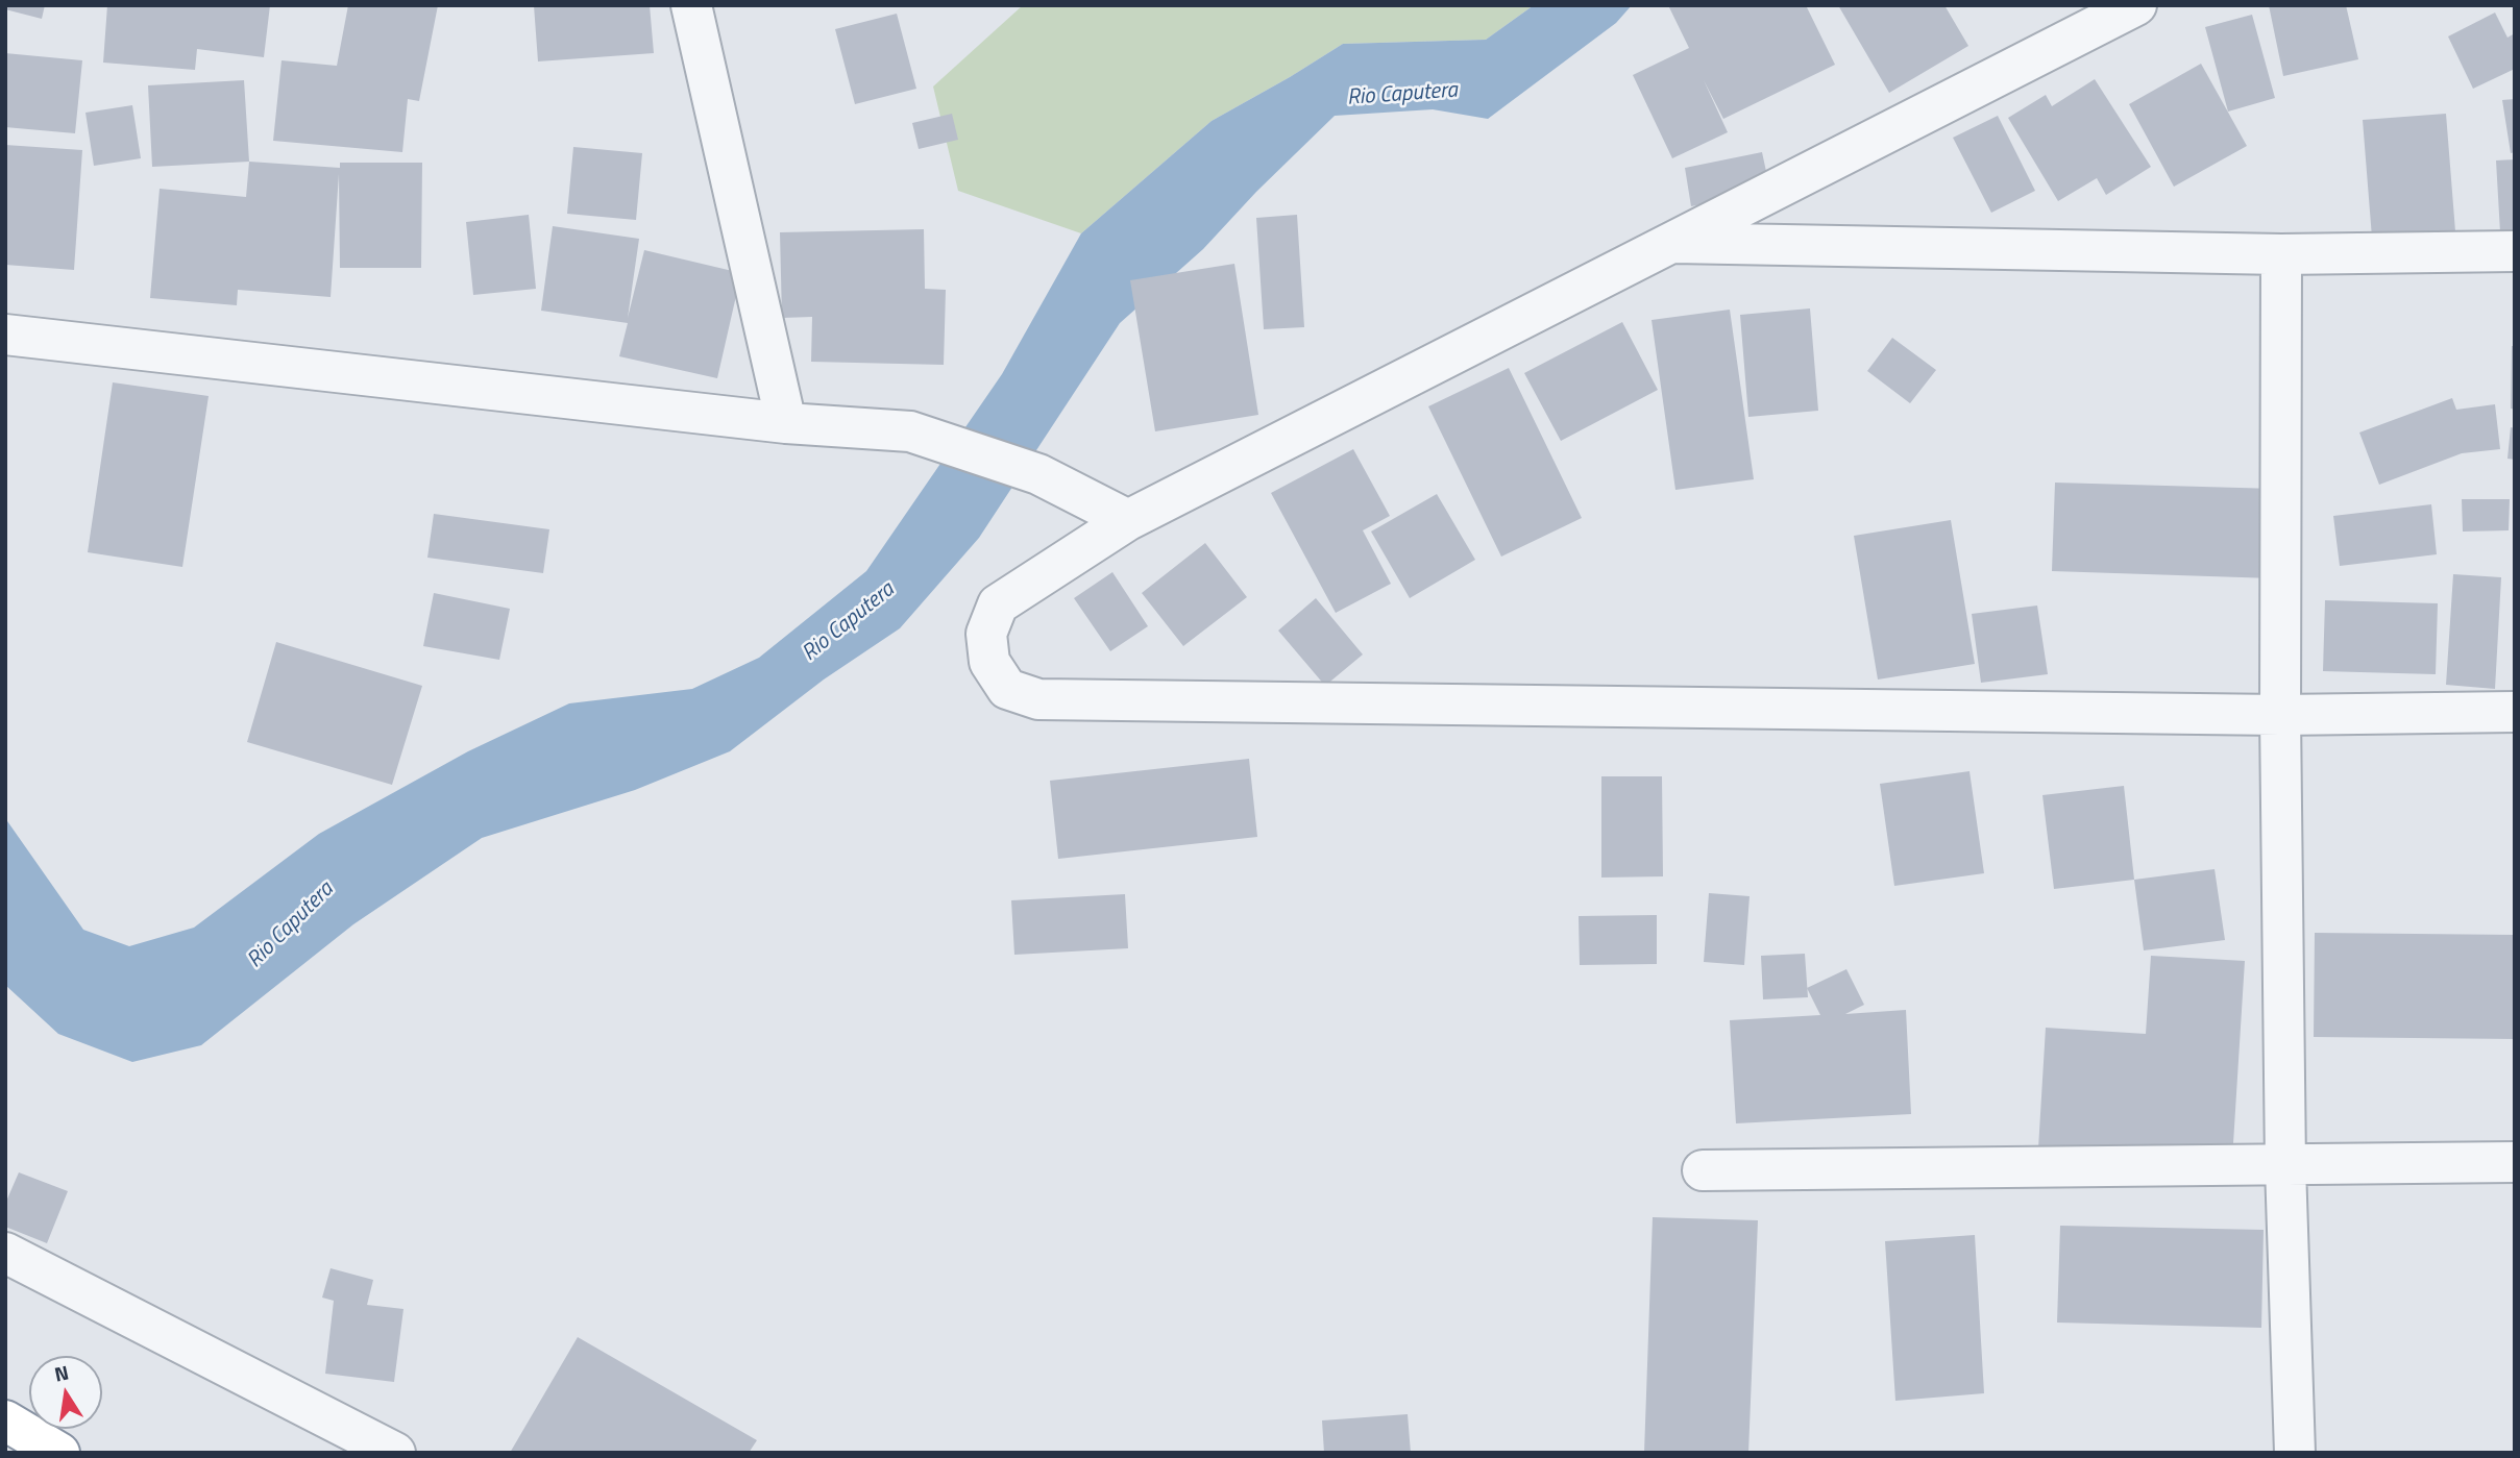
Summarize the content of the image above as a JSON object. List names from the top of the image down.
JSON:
{
  "water": ["Rio Caputera"],
  "north": "top"
}
